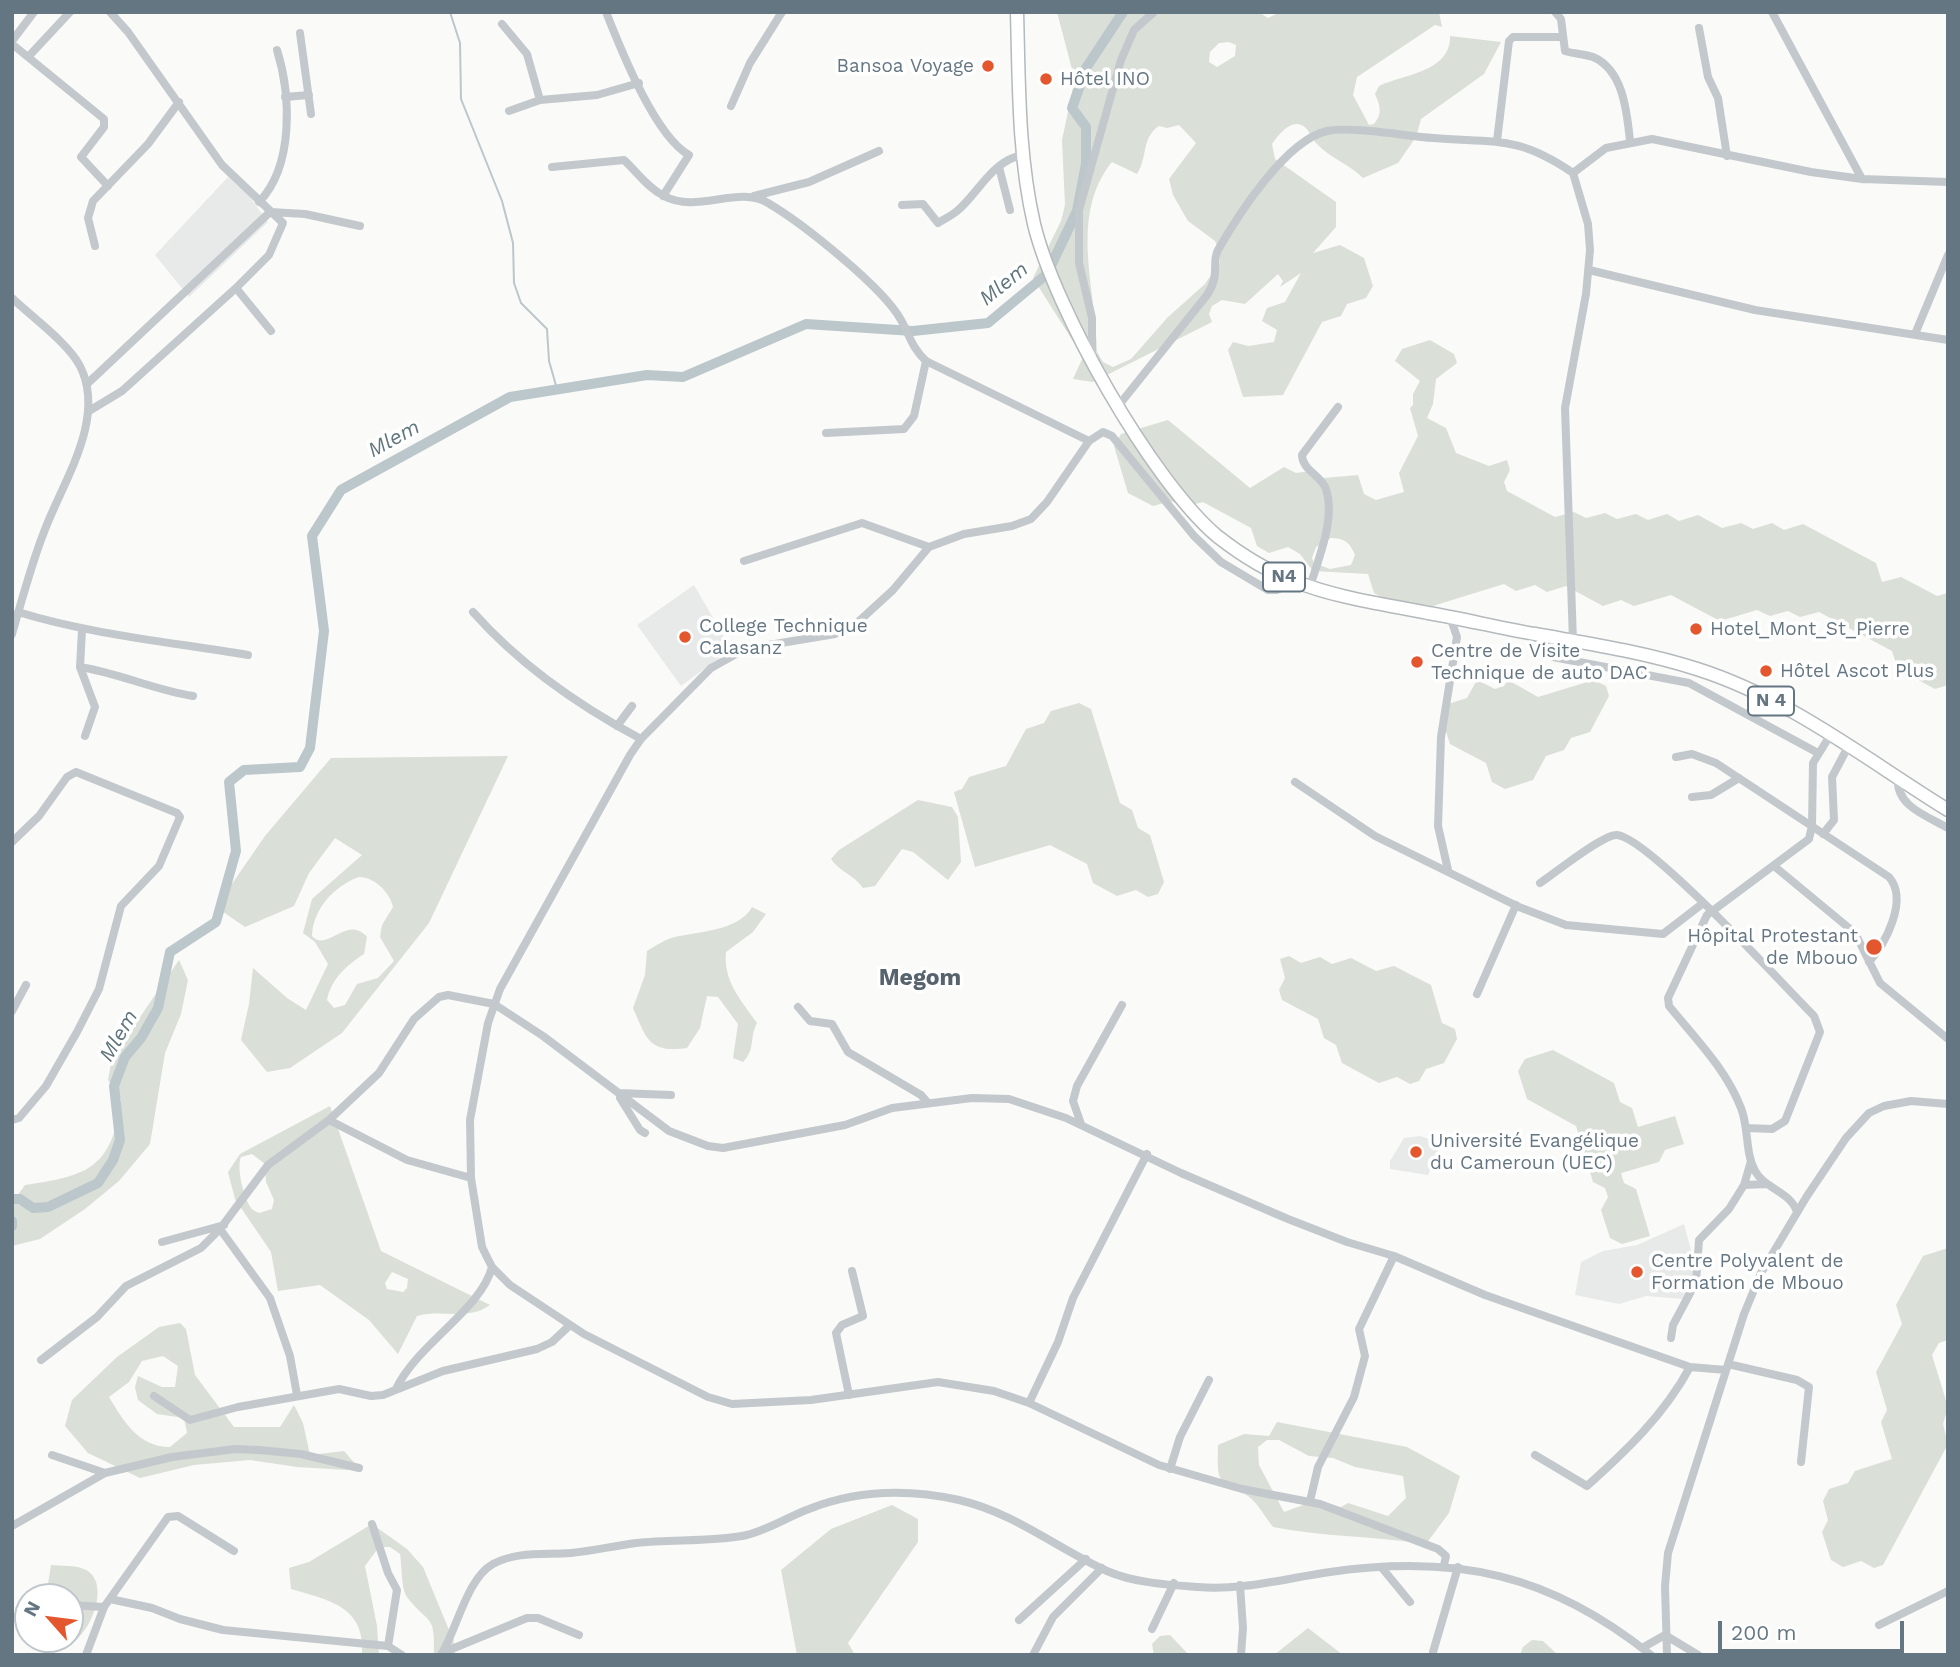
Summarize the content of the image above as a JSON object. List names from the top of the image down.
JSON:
{
  "streets": {
    "highway": ["N4", "N 4"]
  },
  "crossings": [
    ["N4", "N 4"]
  ],
  "districts": ["Megom"],
  "water": ["Mlem"],
  "places": [
    "Bansoa Voyage",
    "Hôtel INO",
    "Hotel_Mont_St_Pierre",
    "College Technique Calasanz",
    "Centre de Visite Technique de auto DAC",
    "Hôtel Ascot Plus",
    "Hôpital Protestant de Mbouo",
    "Université Evangélique du Cameroun (UEC)",
    "Centre Polyvalent de Formation de Mbouo"
  ],
  "scale_bar": "200 m",
  "north": "top left"
}
